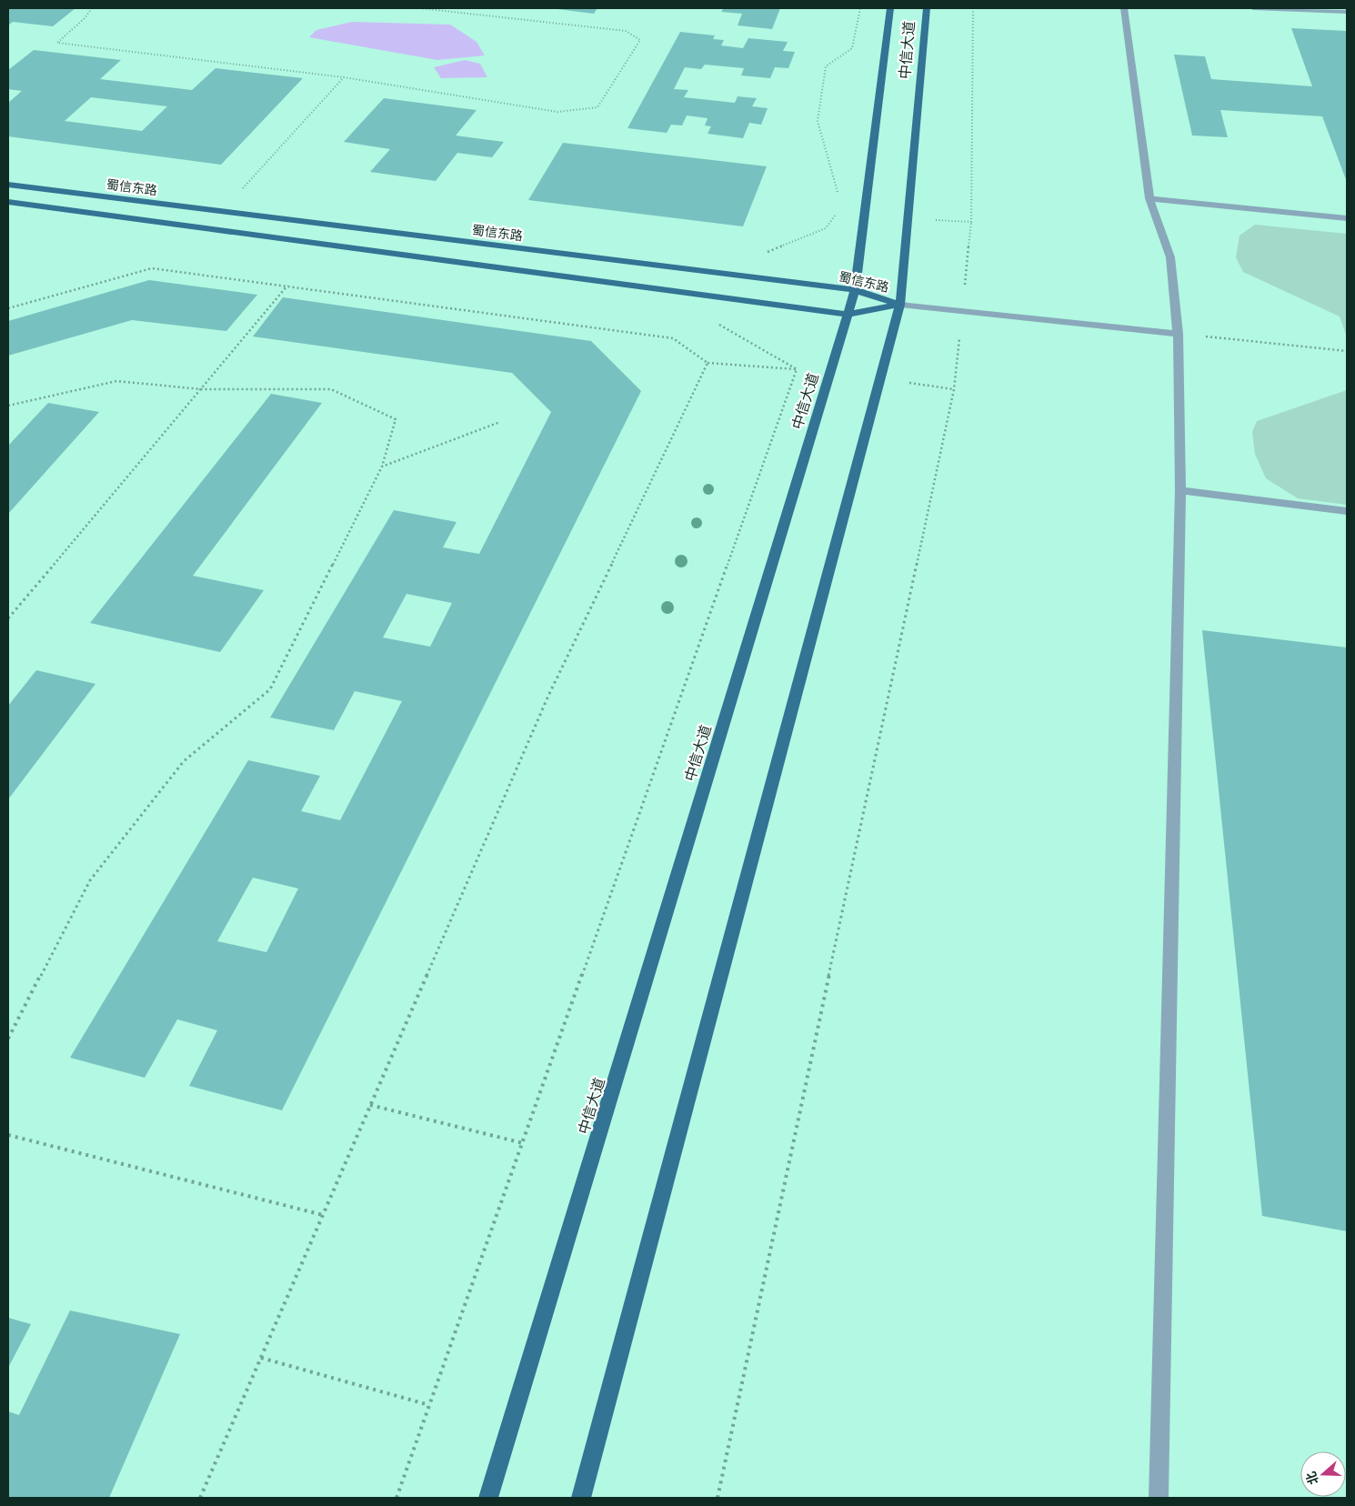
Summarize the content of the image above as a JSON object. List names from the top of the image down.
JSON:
{
  "streets": {
    "main road": ["中信大道", "蜀信东路"]
  },
  "crossings": [
    ["中信大道", "蜀信东路"]
  ],
  "north": "left"
}
